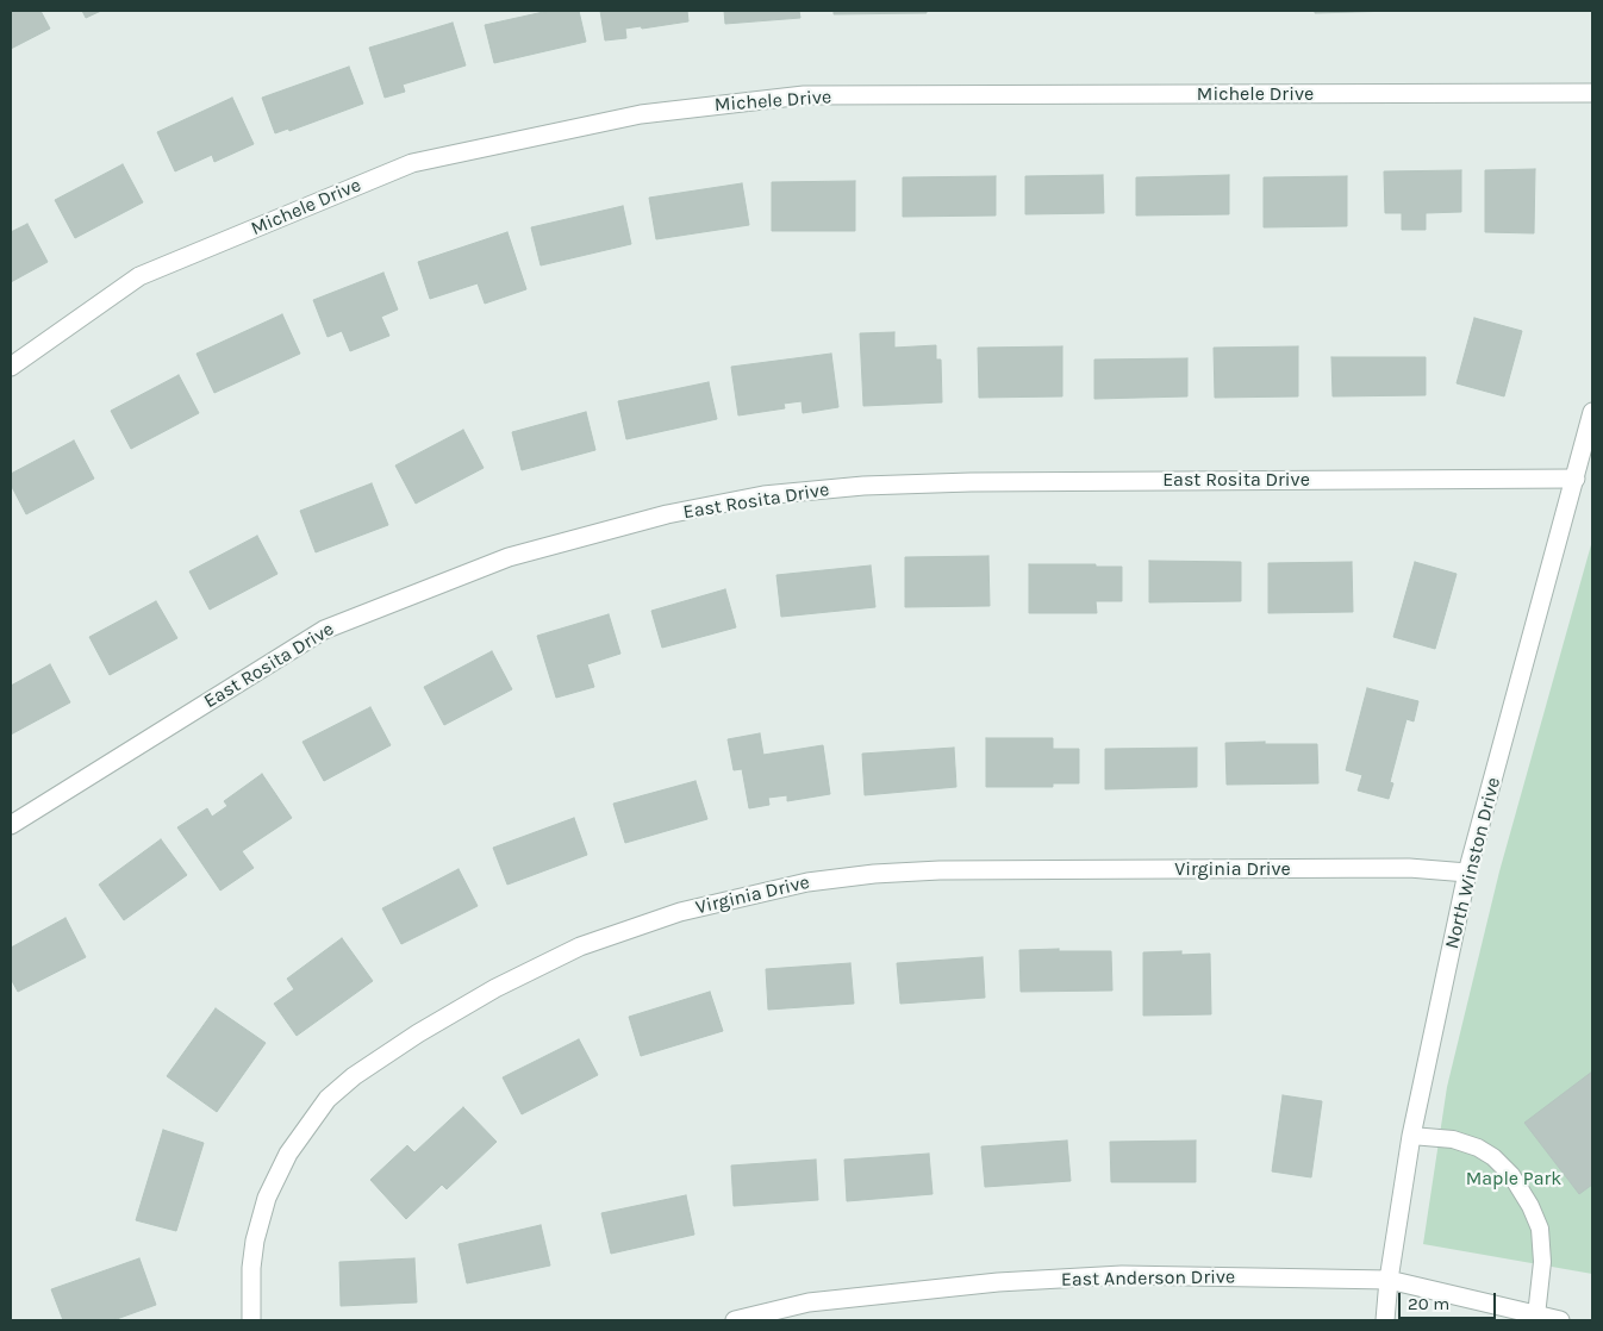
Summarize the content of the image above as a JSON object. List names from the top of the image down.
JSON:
{
  "streets": {
    "street": [
      "Michele Drive",
      "East Rosita Drive",
      "North Winston Drive",
      "Virginia Drive",
      "East Anderson Drive"
    ]
  },
  "crossings": [
    ["East Rosita Drive", "North Winston Drive"],
    ["North Winston Drive", "Virginia Drive"],
    ["North Winston Drive", "East Anderson Drive"]
  ],
  "parks": ["Maple Park"],
  "scale_bar": "20 m"
}
